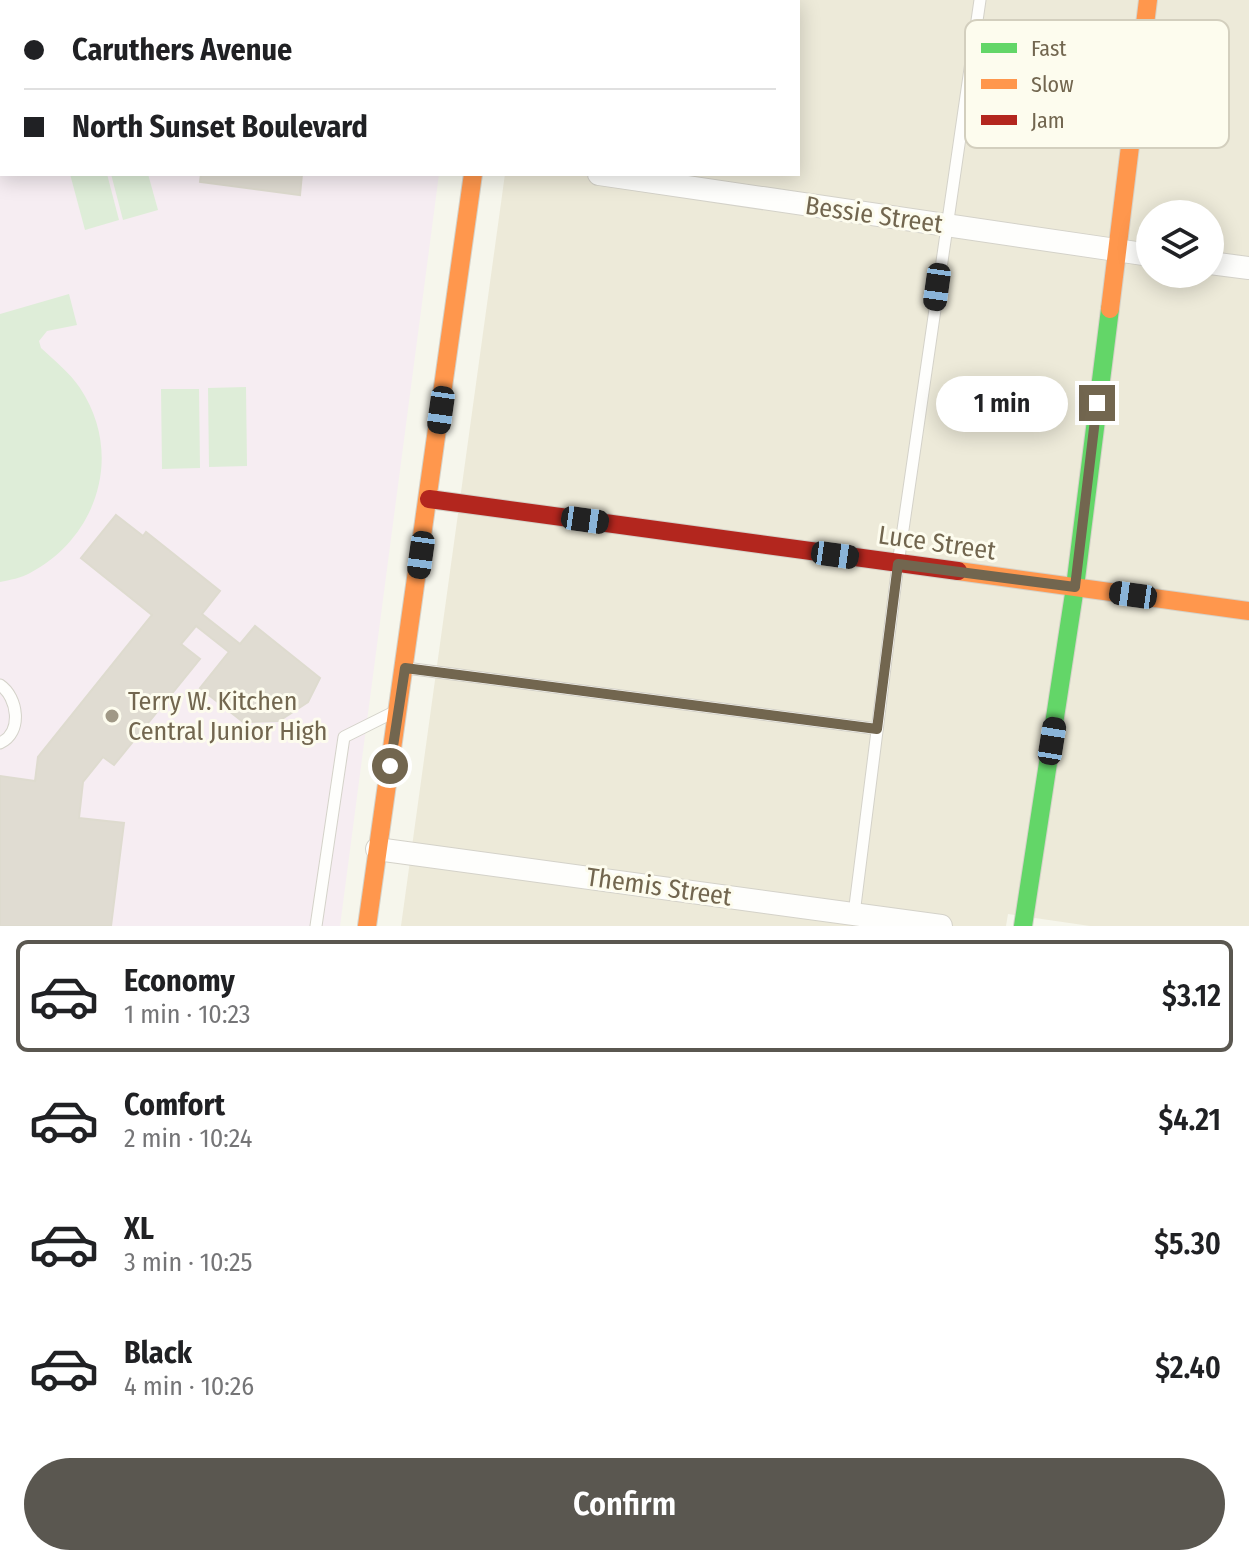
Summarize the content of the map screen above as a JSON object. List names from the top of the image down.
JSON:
{
  "streets": {
    "street": ["Bessie Street", "Luce Street", "Themis Street"]
  },
  "places": ["Terry W. Kitchen Central Junior High"],
  "legend": ["Fast", "Slow", "Jam"],
  "page": {
    "banner": ["Caruthers Avenue", "North Sunset Boulevard"],
    "bubble": "1 min",
    "list": [
      {
        "name": "Economy",
        "note": "1 min · 10:23",
        "value": "$3.12"
      },
      {
        "name": "Comfort",
        "note": "2 min · 10:24",
        "value": "$4.21"
      },
      {
        "name": "XL",
        "note": "3 min · 10:25",
        "value": "$5.30"
      },
      {
        "name": "Black",
        "note": "4 min · 10:26",
        "value": "$2.40"
      }
    ],
    "buttons": "Confirm"
  }
}
